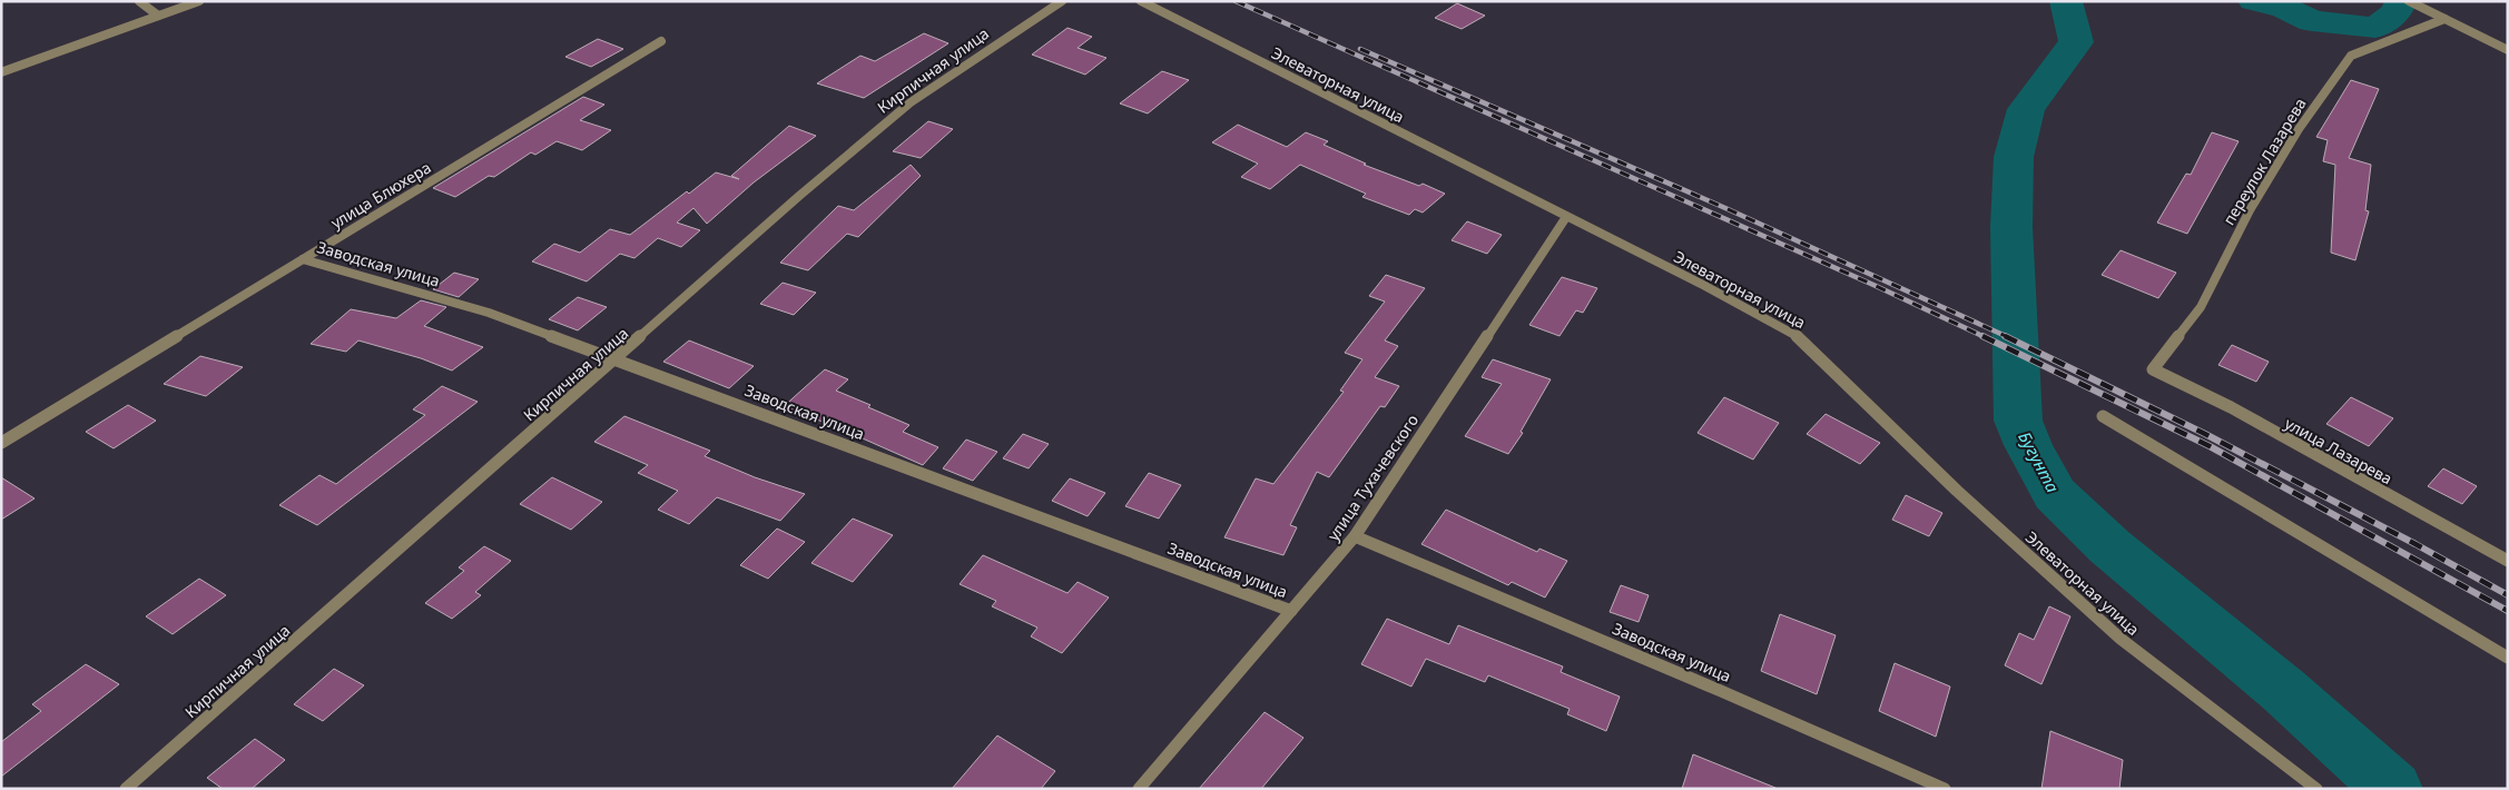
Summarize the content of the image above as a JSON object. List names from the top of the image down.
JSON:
{
  "streets": {
    "street": [
      "Кирпичная улица",
      "Элеваторная улица",
      "переулок Лазарева",
      "улица Блюхера",
      "Заводская улица",
      "улица Лазарева",
      "улица Тухачевского"
    ]
  },
  "crossings": [
    ["Кирпичная улица", "Заводская улица"],
    ["Элеваторная улица", "улица Тухачевского"],
    ["переулок Лазарева", "улица Лазарева"],
    ["улица Блюхера", "Заводская улица"],
    ["Заводская улица", "улица Тухачевского"]
  ],
  "water": ["Бугунта"]
}
